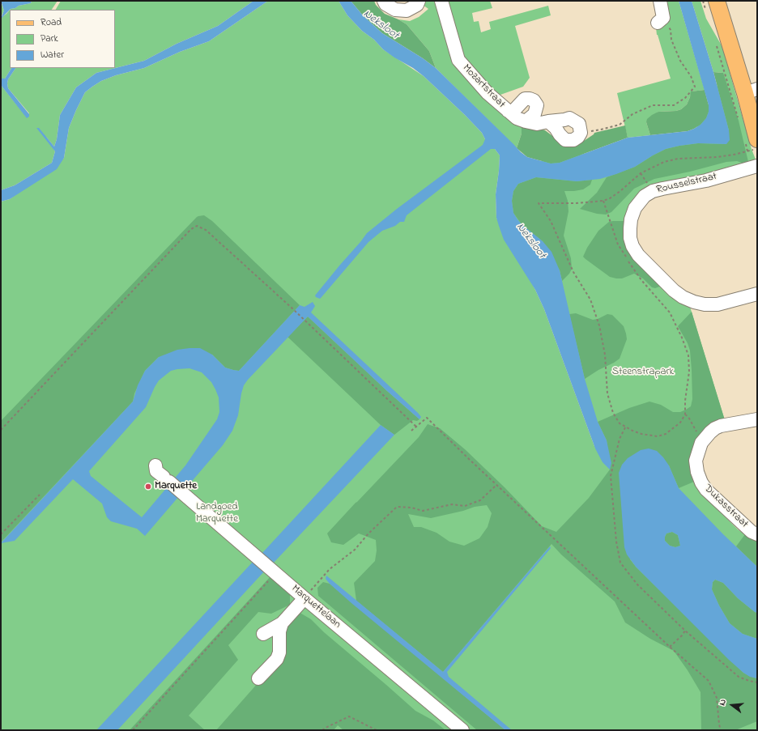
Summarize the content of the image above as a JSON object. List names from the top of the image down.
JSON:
{
  "streets": {
    "street": [
      "Mozartstraat",
      "Rousselstraat",
      "Dukasstraat",
      "Marquettelaan"
    ]
  },
  "water": ["Neksloot"],
  "parks": ["Steenstrapark", "Landgoed Marquette"],
  "places": ["Marquette"],
  "legend": ["Road", "Park", "Water"],
  "north": "left"
}
